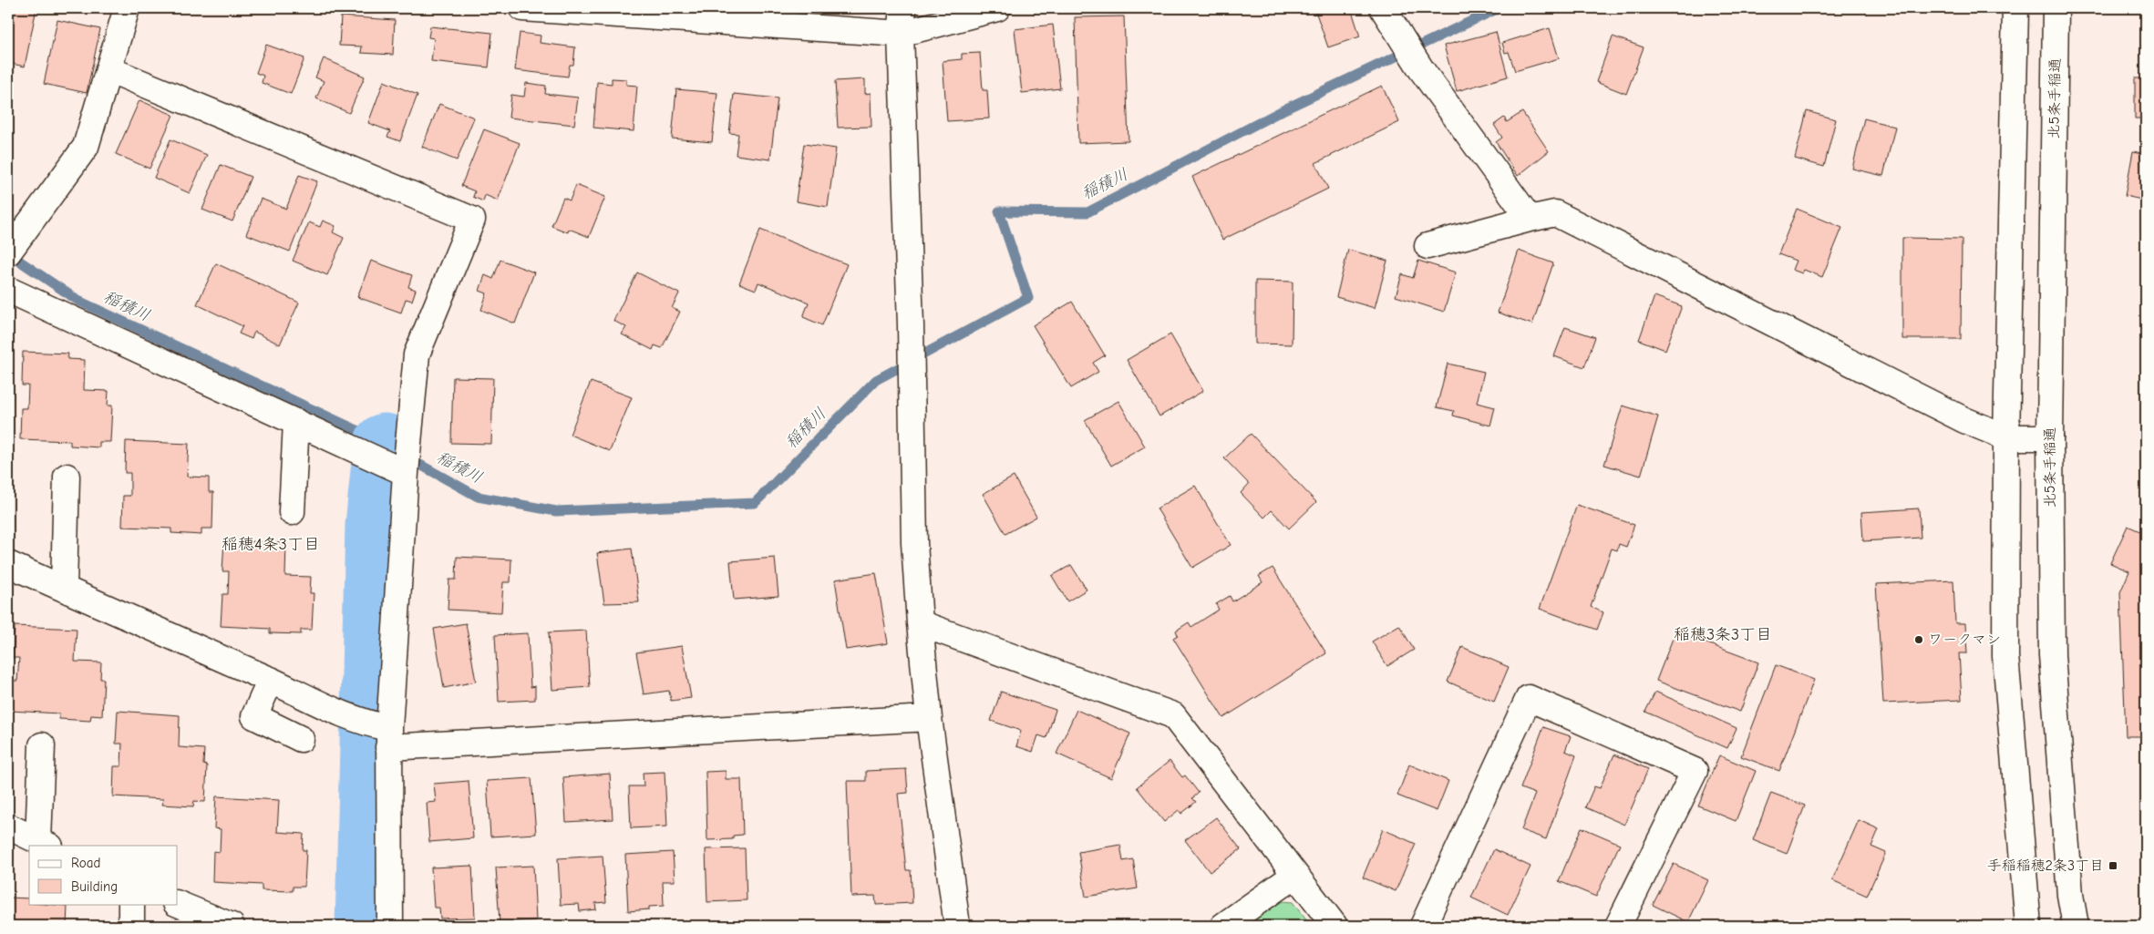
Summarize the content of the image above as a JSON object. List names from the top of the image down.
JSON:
{
  "streets": {
    "main road": ["北5条手稲通"]
  },
  "districts": ["稲穂4条3丁目", "稲穂3条3丁目"],
  "water": ["稲積川"],
  "places": {
    "other": ["ワークマン"],
    "transit": ["手稲稲穂2条3丁目"]
  },
  "legend": ["Road", "Building"]
}
